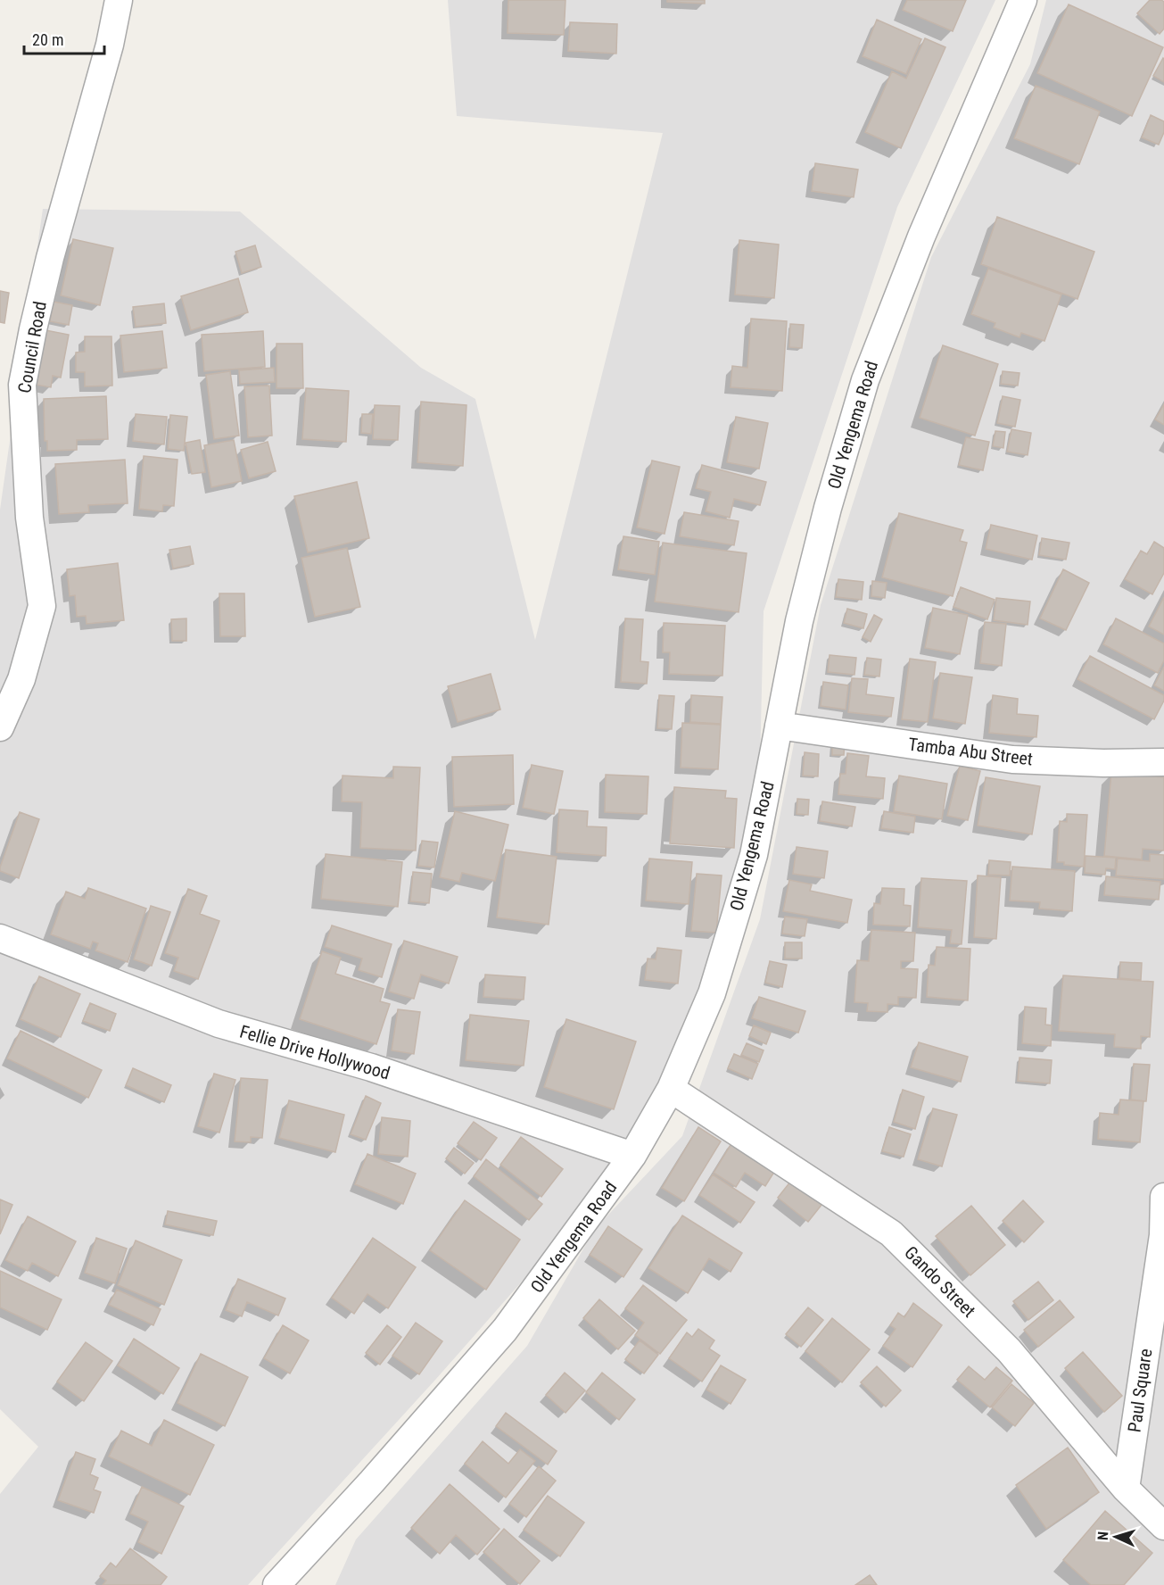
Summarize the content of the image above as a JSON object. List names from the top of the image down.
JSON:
{
  "streets": {
    "street": [
      "Council Road",
      "Old Yengema Road",
      "Tamba Abu Street",
      "Fellie Drive Hollywood",
      "Gando Street",
      "Paul Square"
    ]
  },
  "crossings": [
    ["Old Yengema Road", "Tamba Abu Street"],
    ["Old Yengema Road", "Fellie Drive Hollywood"],
    ["Old Yengema Road", "Gando Street"],
    ["Gando Street", "Paul Square"]
  ],
  "scale_bar": "20 m",
  "north": "left"
}
